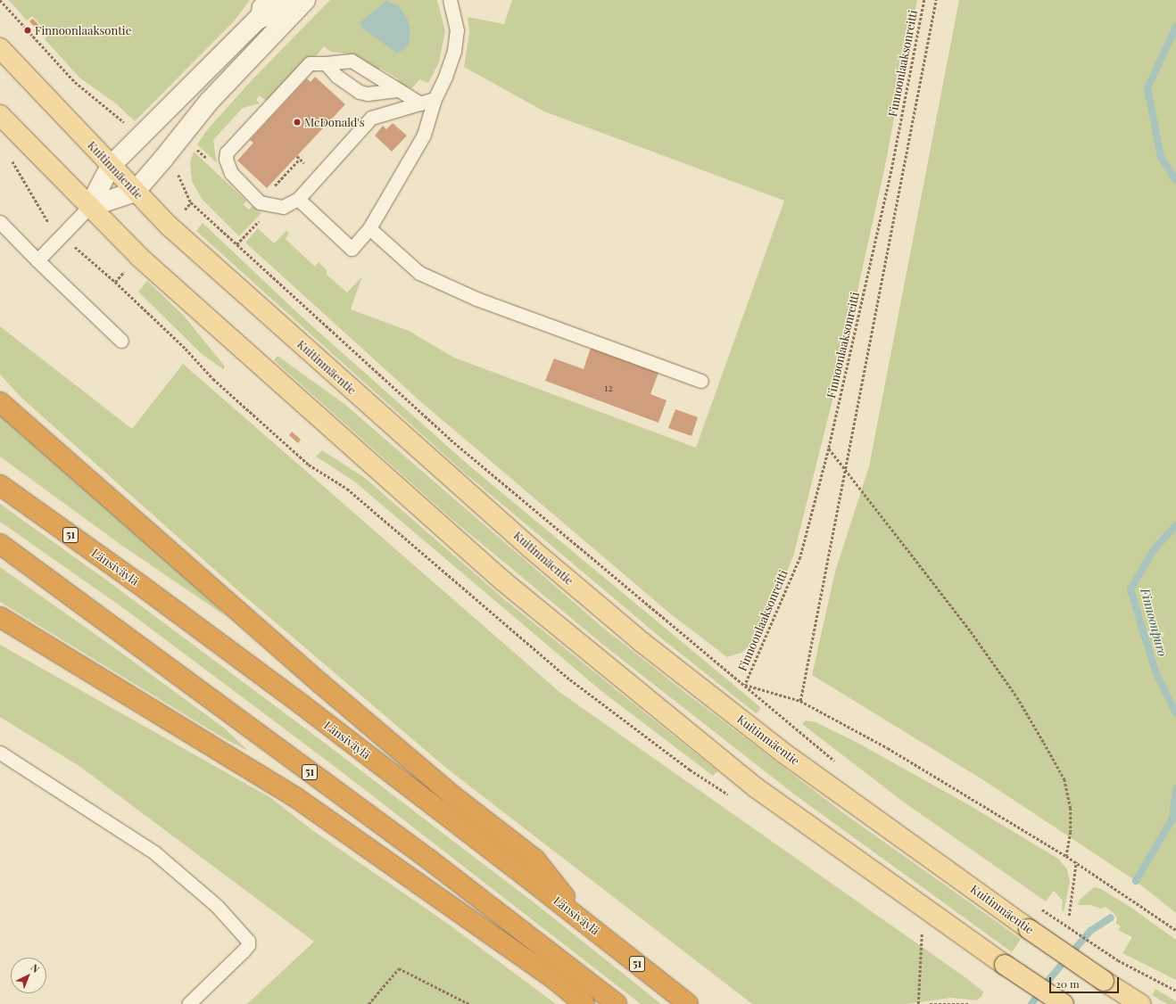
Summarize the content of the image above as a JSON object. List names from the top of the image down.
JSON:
{
  "streets": {
    "highway": ["51", "Länsiväylä"],
    "main road": ["Kuitinmäentie"],
    "path": ["Finnoonlaaksonreitti"]
  },
  "water": ["Finnoonpuro"],
  "places": ["Finnoonlaaksontie", "McDonald's"],
  "house_numbers": ["12"],
  "scale_bar": "20 m",
  "north": "top right"
}
